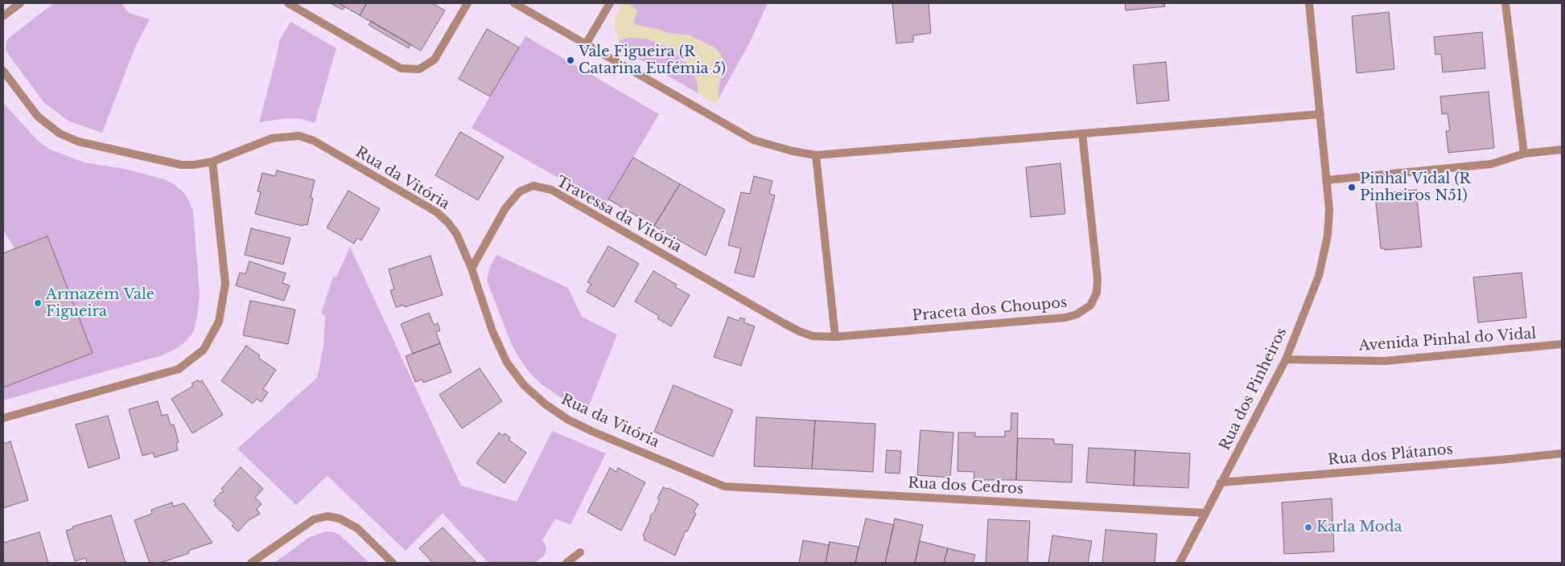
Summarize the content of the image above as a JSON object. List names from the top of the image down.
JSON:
{
  "streets": {
    "street": [
      "Rua da Vitória",
      "Travessa da Vitória",
      "Praceta dos Choupos",
      "Avenida Pinhal do Vidal",
      "Rua dos Pinheiros",
      "Rua dos Plátanos",
      "Rua dos Cedros"
    ]
  },
  "crossings": [
    ["Rua da Vitória", "Travessa da Vitória"],
    ["Rua da Vitória", "Rua dos Cedros"],
    ["Travessa da Vitória", "Praceta dos Choupos"],
    ["Avenida Pinhal do Vidal", "Rua dos Pinheiros"],
    ["Rua dos Pinheiros", "Rua dos Plátanos"],
    ["Rua dos Pinheiros", "Rua dos Cedros"]
  ],
  "places": [
    "Vale Figueira (R Catarina Eufémia 5)",
    "Pinhal Vidal (R Pinheiros N51)",
    "Armazém Vale Figueira",
    "Karla Moda"
  ]
}
